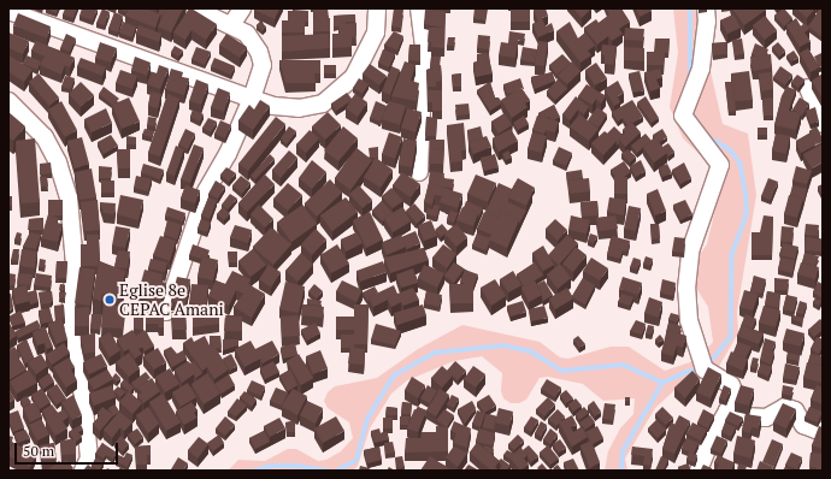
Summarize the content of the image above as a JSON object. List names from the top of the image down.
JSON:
{
  "places": ["Eglise 8e CEPAC Amani"],
  "scale_bar": "50 m"
}
